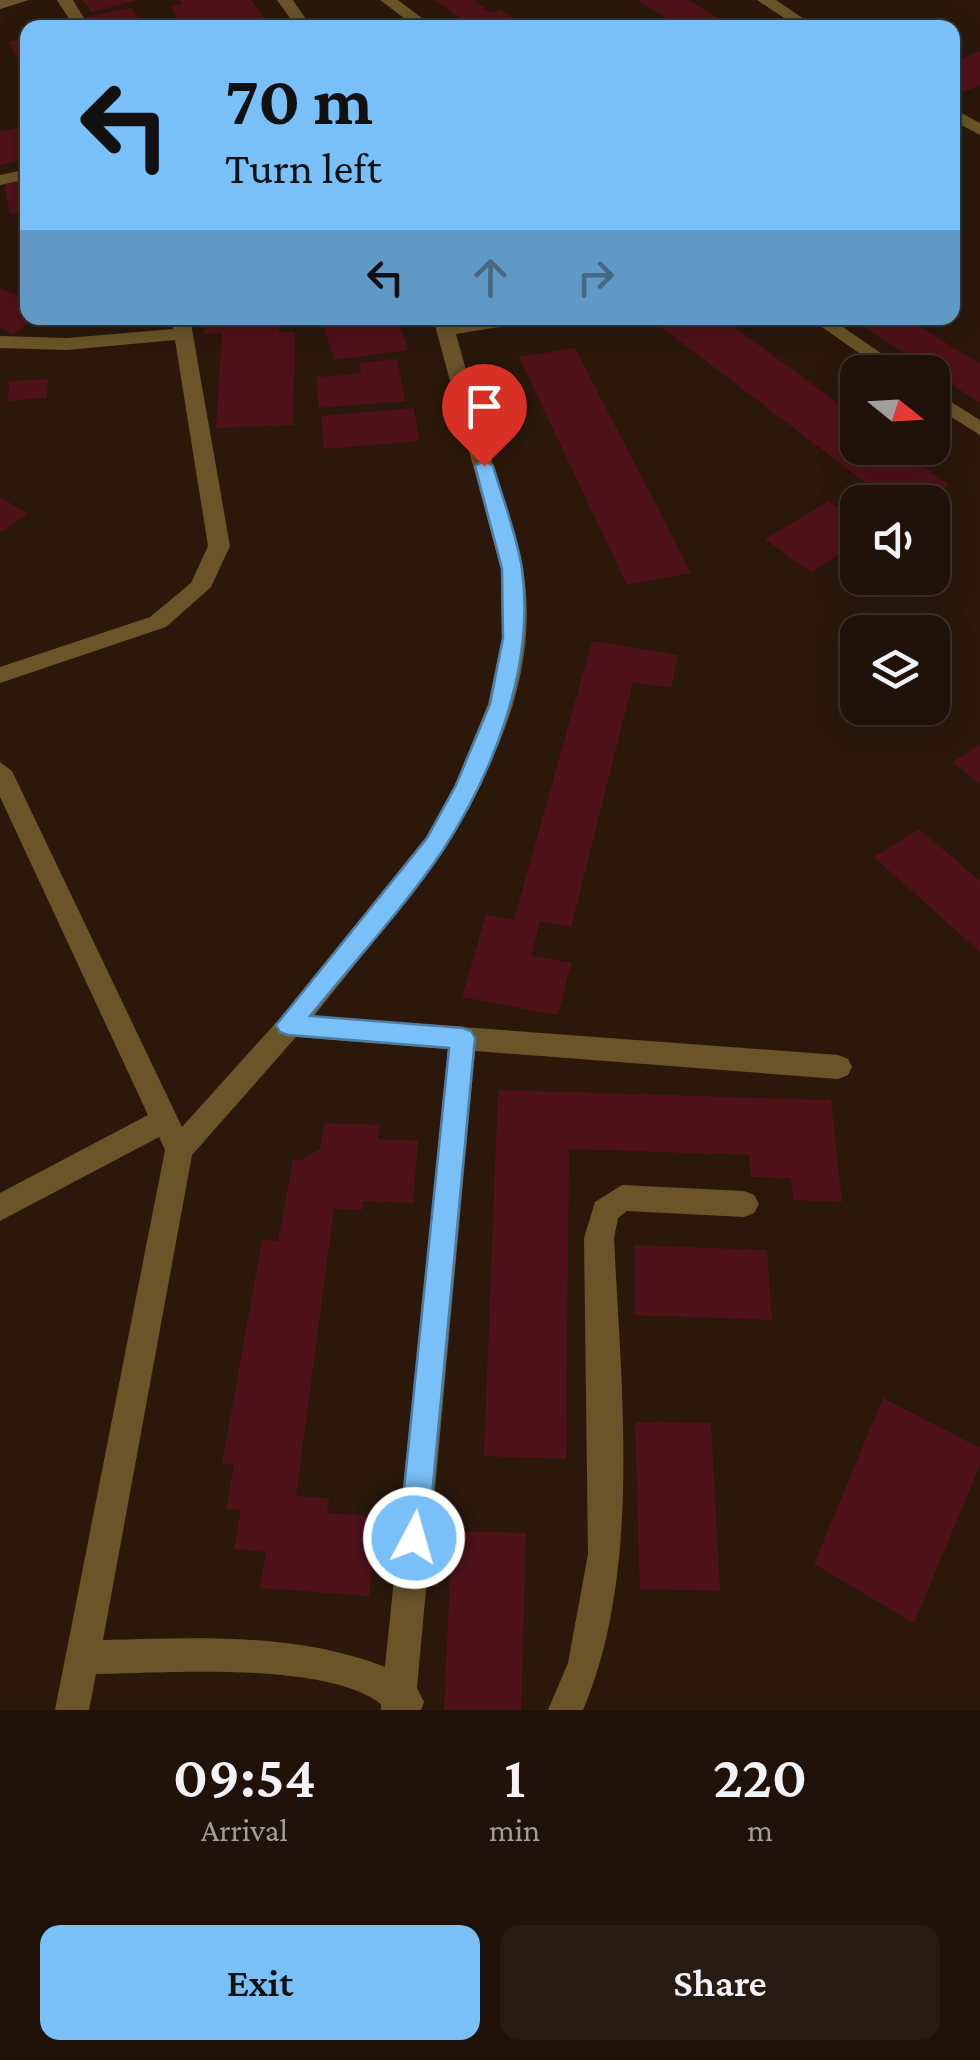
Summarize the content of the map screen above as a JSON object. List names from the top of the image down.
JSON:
{
  "north": "right",
  "page": {
    "turn": ["70 m", "Turn left"],
    "eta": [
      "09:54",
      "Arrival",
      "1",
      "min",
      "220",
      "m"
    ],
    "buttons": ["Exit", "Share"]
  }
}
